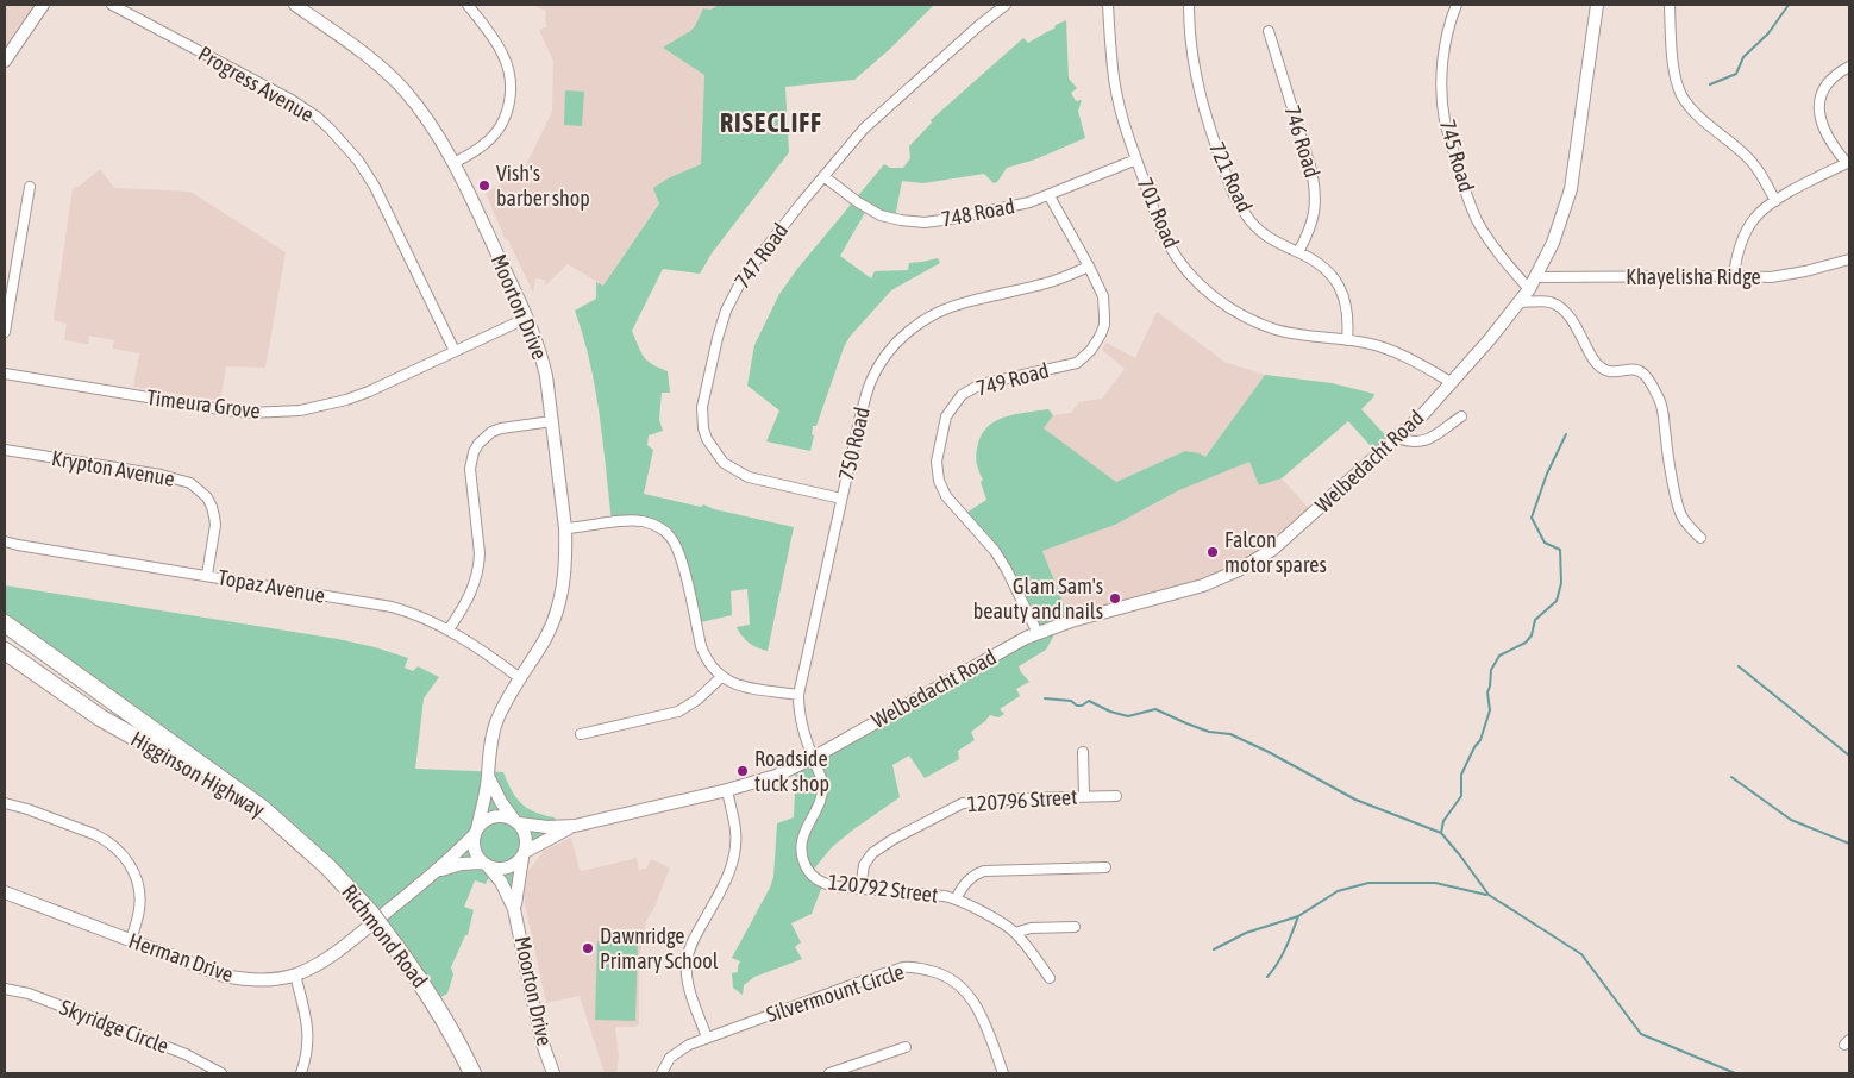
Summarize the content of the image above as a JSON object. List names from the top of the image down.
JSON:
{
  "streets": {
    "highway": ["Higginson Highway", "Richmond Road"],
    "street": [
      "Progress Avenue",
      "746 Road",
      "745 Road",
      "721 Road",
      "748 Road",
      "701 Road",
      "747 Road",
      "Khayelisha Ridge",
      "Moorton Drive",
      "749 Road",
      "Timeura Grove",
      "750 Road",
      "Welbedacht Road",
      "Krypton Avenue",
      "Topaz Avenue",
      "120796 Street",
      "120792 Street",
      "Herman Drive",
      "Silvermount Circle",
      "Skyridge Circle"
    ]
  },
  "crossings": [
    ["Progress Avenue", "Timeura Grove"],
    ["746 Road", "721 Road"],
    ["745 Road", "Welbedacht Road"],
    ["721 Road", "701 Road"],
    ["748 Road", "701 Road"],
    ["748 Road", "747 Road"],
    ["748 Road", "749 Road"],
    ["701 Road", "Welbedacht Road"],
    ["747 Road", "750 Road"],
    ["Khayelisha Ridge", "Welbedacht Road"],
    ["Moorton Drive", "Timeura Grove"],
    ["Moorton Drive", "Welbedacht Road"],
    ["Moorton Drive", "Topaz Avenue"],
    ["Moorton Drive", "Herman Drive"],
    ["749 Road", "750 Road"],
    ["749 Road", "Welbedacht Road"],
    ["750 Road", "Welbedacht Road"],
    ["750 Road", "120792 Street"],
    ["Welbedacht Road", "120792 Street"],
    ["Welbedacht Road", "Herman Drive"],
    ["Krypton Avenue", "Topaz Avenue"],
    ["Higginson Highway", "Richmond Road"],
    ["120796 Street", "120792 Street"]
  ],
  "districts": ["RISECLIFF"],
  "places": [
    "Vish's barber shop",
    "Falcon motor spares",
    "Glam Sam's beauty and nails",
    "Roadside tuck shop",
    "Dawnridge Primary School"
  ]
}
